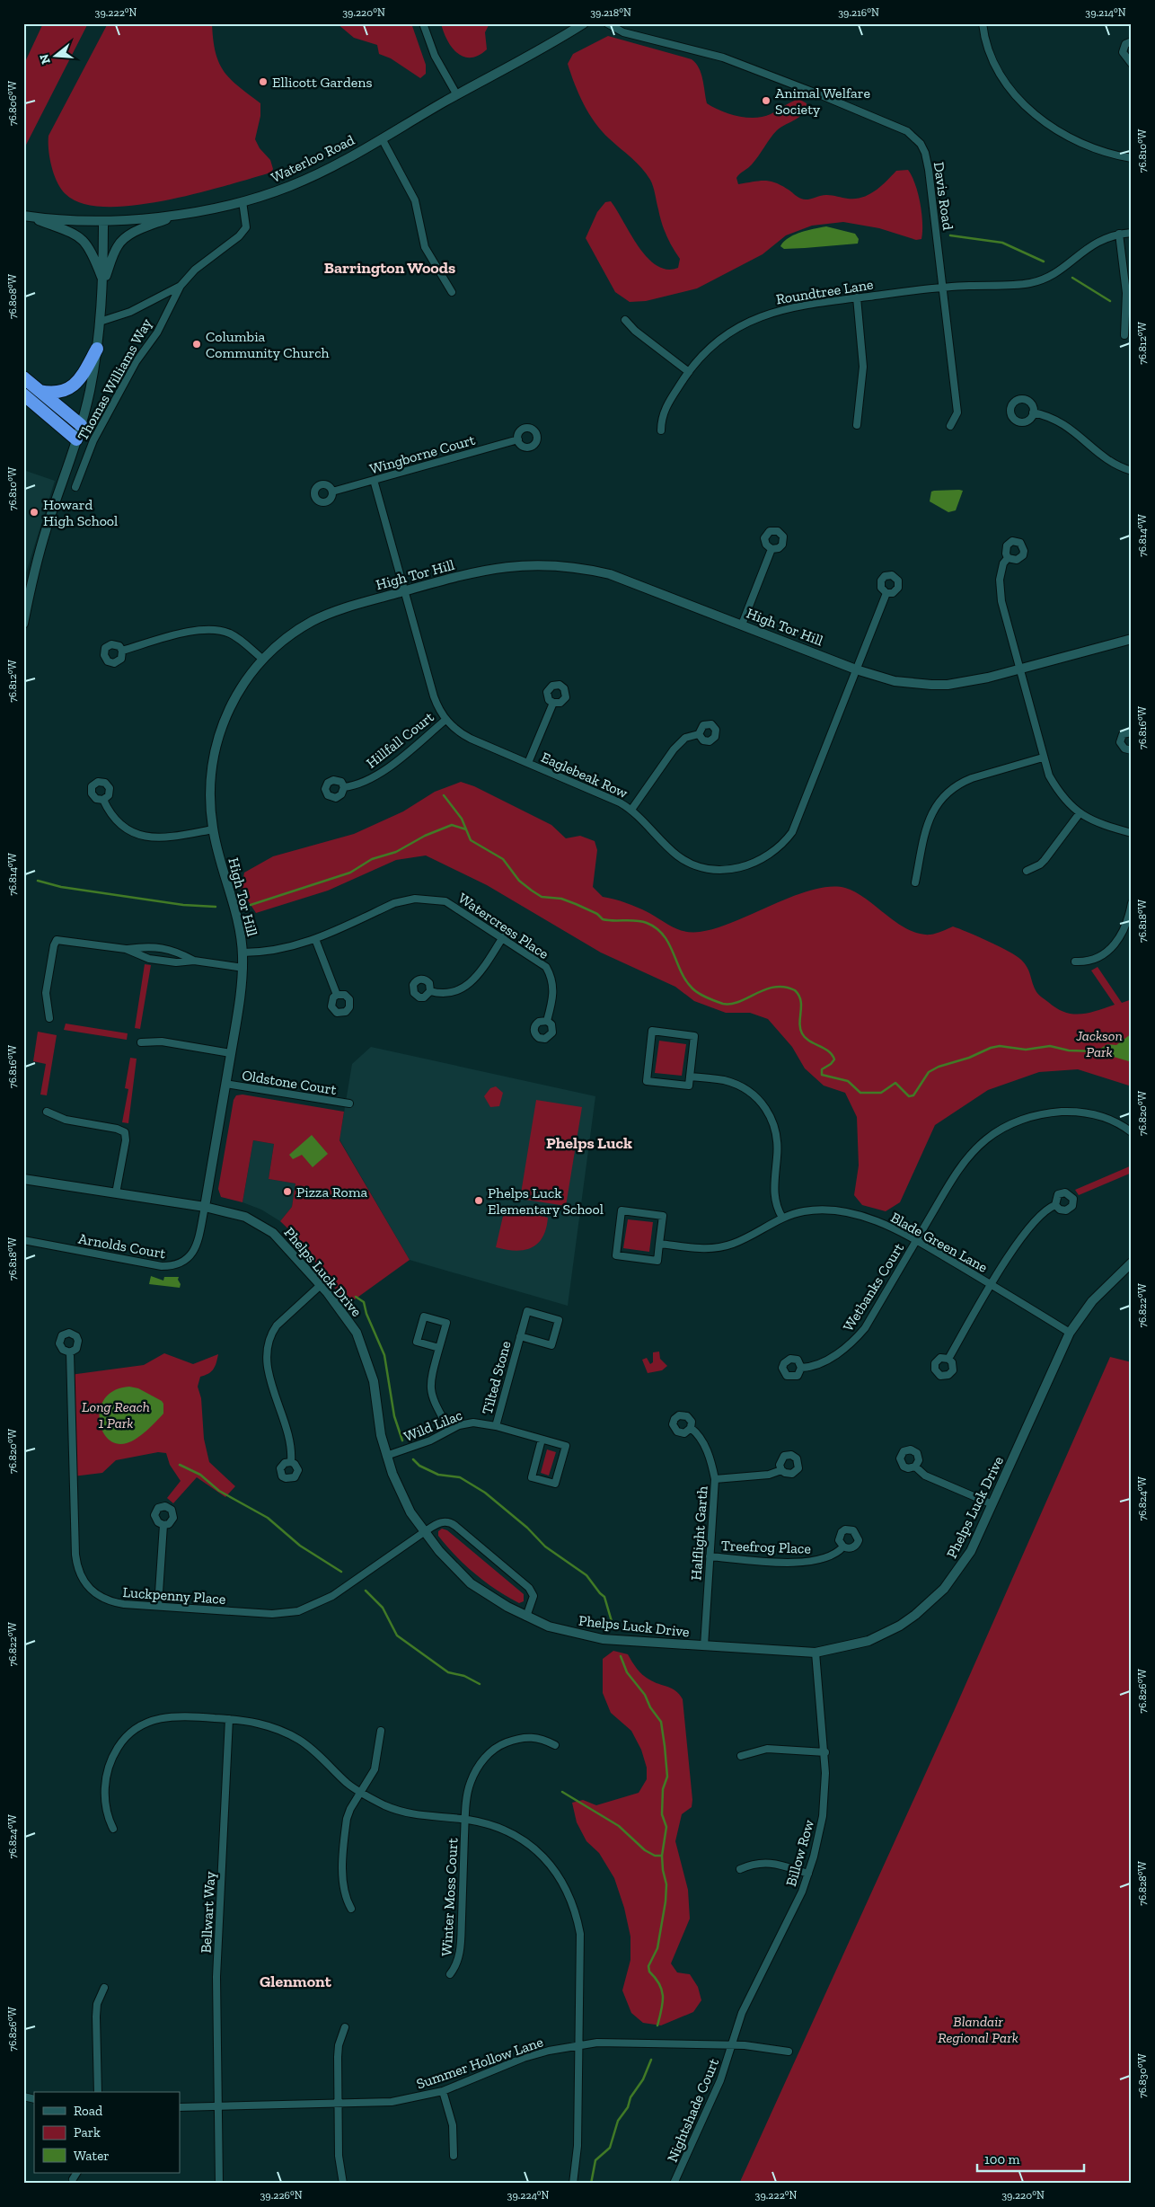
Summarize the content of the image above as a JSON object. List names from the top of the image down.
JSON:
{
  "streets": {
    "street": [
      "Waterloo Road",
      "Davis Road",
      "Roundtree Lane",
      "Thomas Williams Way",
      "Wingborne Court",
      "High Tor Hill",
      "Hillfall Court",
      "Eaglebeak Row",
      "Watercress Place",
      "Oldstone Court",
      "Blade Green Lane",
      "Arnolds Court",
      "Phelps Luck Drive",
      "Wetbanks Court",
      "Tilted Stone",
      "Wild Lilac",
      "Halflight Garth",
      "Treefrog Place",
      "Luckpenny Place",
      "Billow Row",
      "Winter Moss Court",
      "Bellwart Way",
      "Summer Hollow Lane",
      "Nightshade Court"
    ]
  },
  "crossings": [
    ["Davis Road", "Roundtree Lane"],
    ["Wingborne Court", "Eaglebeak Row"],
    ["High Tor Hill", "Eaglebeak Row"],
    ["High Tor Hill", "Watercress Place"],
    ["High Tor Hill", "Oldstone Court"],
    ["High Tor Hill", "Arnolds Court"],
    ["High Tor Hill", "Phelps Luck Drive"],
    ["Hillfall Court", "Eaglebeak Row"],
    ["Blade Green Lane", "Phelps Luck Drive"],
    ["Blade Green Lane", "Wetbanks Court"],
    ["Arnolds Court", "Phelps Luck Drive"],
    ["Phelps Luck Drive", "Wild Lilac"],
    ["Phelps Luck Drive", "Halflight Garth"],
    ["Phelps Luck Drive", "Luckpenny Place"],
    ["Phelps Luck Drive", "Billow Row"],
    ["Tilted Stone", "Wild Lilac"],
    ["Halflight Garth", "Treefrog Place"],
    ["Billow Row", "Summer Hollow Lane"],
    ["Billow Row", "Nightshade Court"],
    ["Bellwart Way", "Summer Hollow Lane"],
    ["Summer Hollow Lane", "Nightshade Court"]
  ],
  "districts": ["Barrington Woods", "Phelps Luck", "Glenmont"],
  "parks": ["Jackson Park", "Long Reach 1 Park", "Blandair Regional Park"],
  "places": [
    "Ellicott Gardens",
    "Animal Welfare Society",
    "Columbia Community Church",
    "Howard High School",
    "Pizza Roma",
    "Phelps Luck Elementary School"
  ],
  "legend": ["Road", "Park", "Water"],
  "scale_bar": "100 m",
  "north": "left",
  "coordinates": [
    "39.222°N",
    "39.220°N",
    "39.218°N",
    "39.216°N",
    "39.214°N",
    "76.806°W",
    "76.810°W",
    "76.808°W",
    "76.812°W",
    "76.814°W",
    "76.816°W",
    "76.818°W",
    "76.820°W",
    "76.822°W",
    "76.824°W",
    "76.826°W",
    "76.828°W",
    "76.830°W",
    "39.226°N",
    "39.224°N"
  ]
}
